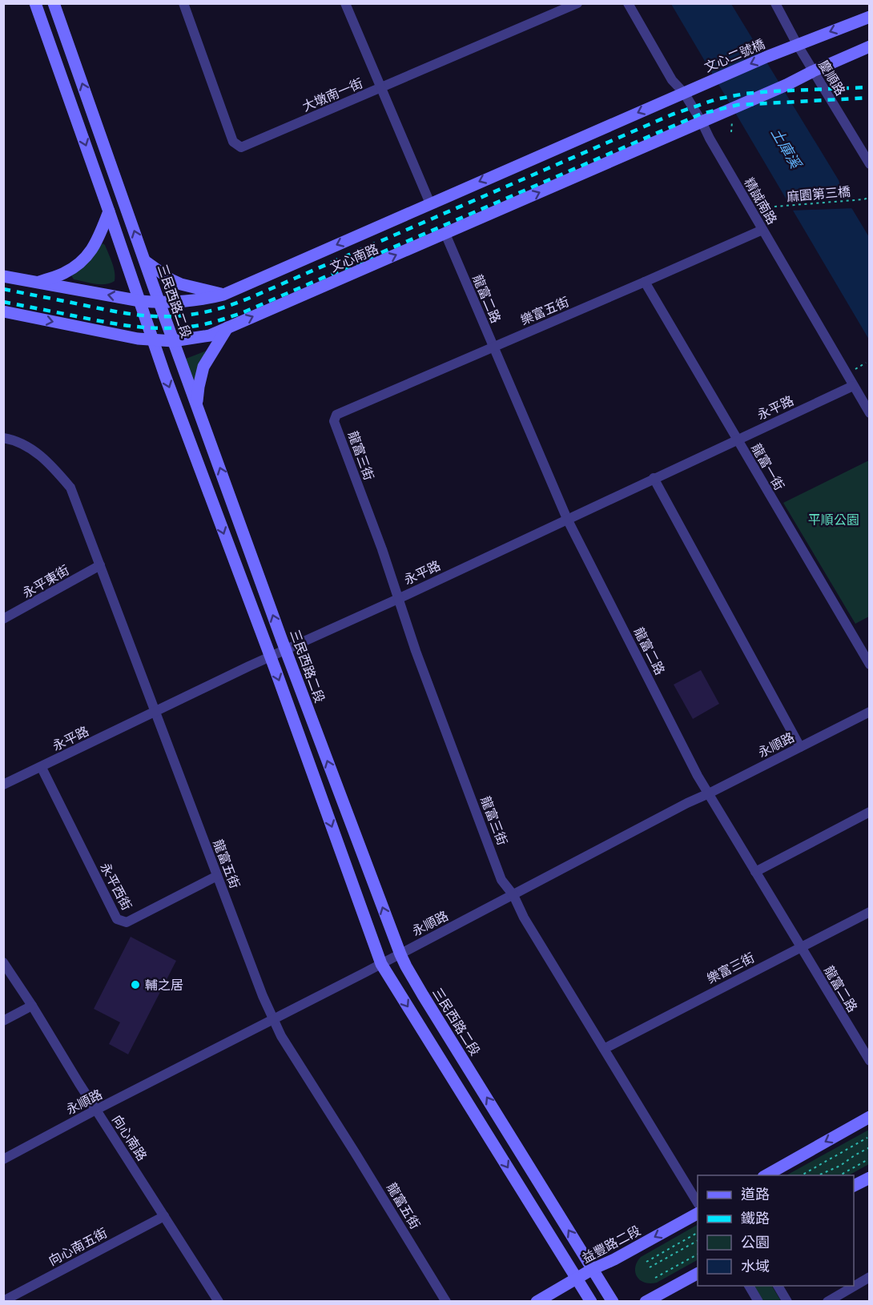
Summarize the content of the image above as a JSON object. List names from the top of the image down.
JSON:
{
  "streets": {
    "street": [
      "文心二號橋",
      "慶順路",
      "大墩南一街",
      "精誠南路",
      "文心南路",
      "龍富二路",
      "三民西路二段",
      "樂富五街",
      "永平路",
      "龍富三街",
      "龍富一街",
      "永平東街",
      "永順路",
      "龍富五街",
      "永平西街",
      "樂富三街",
      "向心南路",
      "益豐路二段",
      "向心南五街"
    ],
    "path": ["麻園第三橋"]
  },
  "crossings": [
    ["文心二號橋", "慶順路"],
    ["文心二號橋", "精誠南路"],
    ["文心二號橋", "文心南路"],
    ["精誠南路", "文心南路"],
    ["精誠南路", "樂富五街"],
    ["精誠南路", "永平路"],
    ["文心南路", "龍富二路"],
    ["文心南路", "三民西路二段"],
    ["龍富二路", "樂富五街"],
    ["龍富二路", "永平路"],
    ["龍富二路", "永順路"],
    ["龍富二路", "樂富三街"],
    ["三民西路二段", "永平路"],
    ["三民西路二段", "永順路"],
    ["三民西路二段", "益豐路二段"],
    ["樂富五街", "龍富三街"],
    ["樂富五街", "龍富一街"],
    ["永平路", "龍富三街"],
    ["永平路", "龍富一街"],
    ["永平路", "龍富五街"],
    ["永平路", "永平西街"],
    ["龍富三街", "永順路"],
    ["龍富三街", "樂富三街"],
    ["永平東街", "龍富五街"],
    ["永順路", "龍富五街"],
    ["永順路", "向心南路"],
    ["龍富五街", "永平西街"],
    ["向心南路", "向心南五街"]
  ],
  "water": ["土庫溪"],
  "parks": ["平順公園"],
  "places": ["輔之居"],
  "legend": [
    "道路",
    "鐵路",
    "公園",
    "水域"
  ]
}
